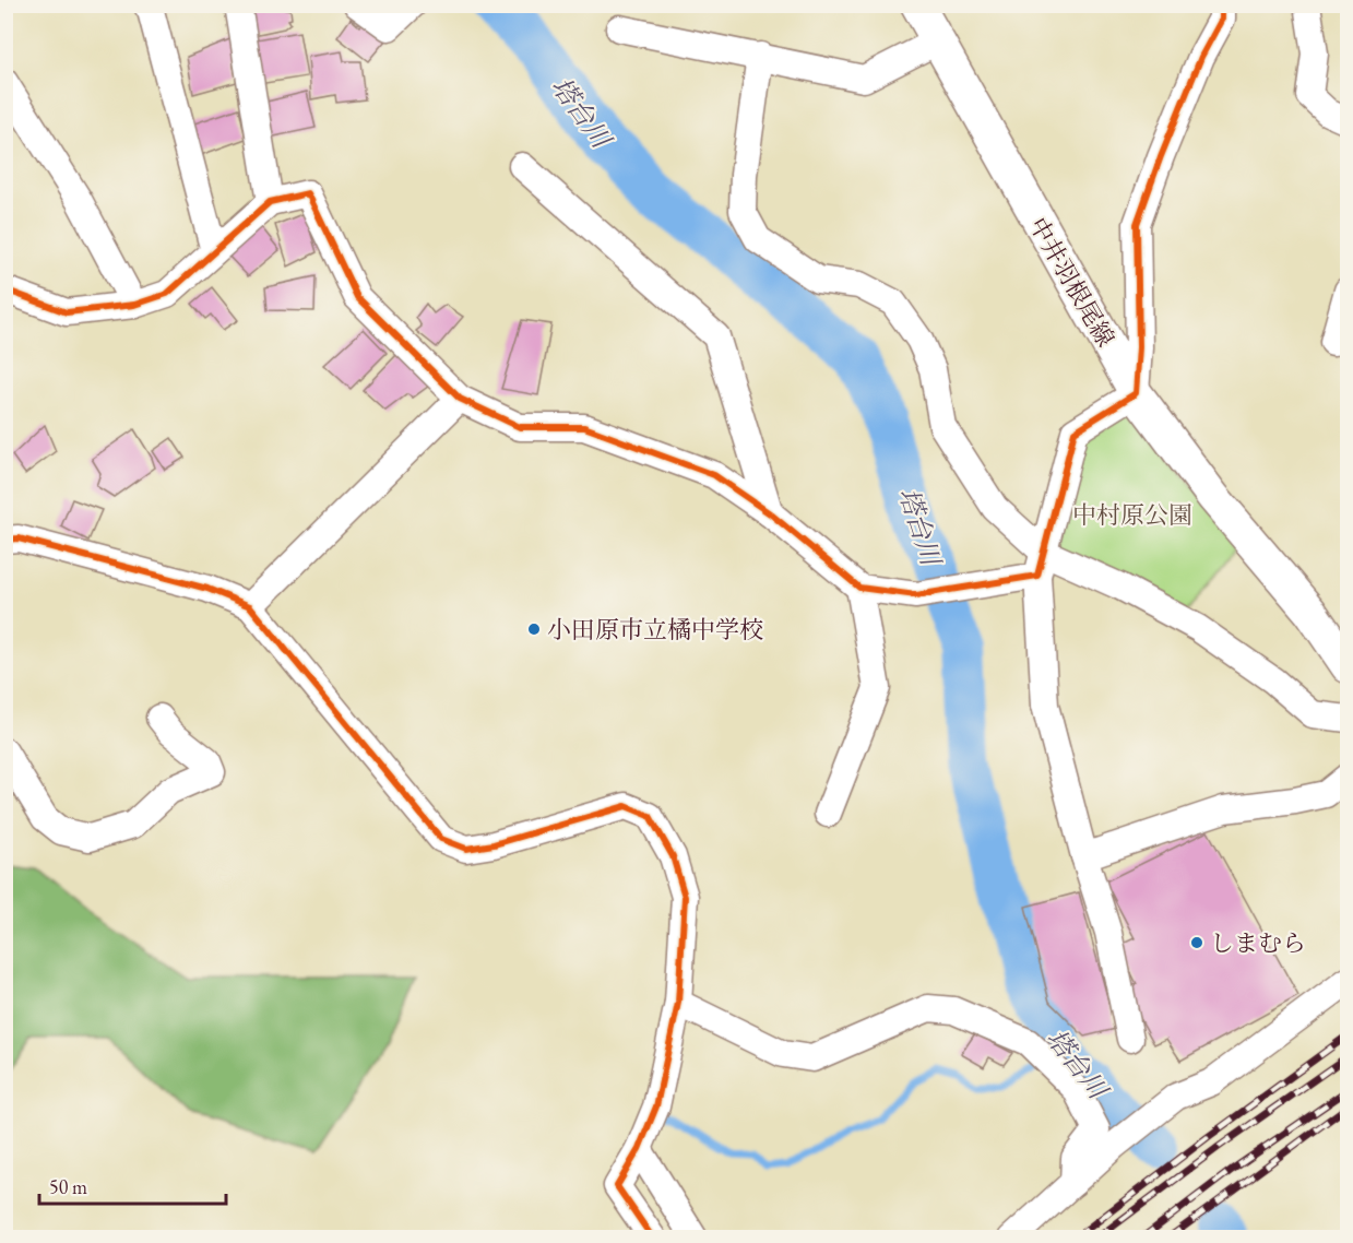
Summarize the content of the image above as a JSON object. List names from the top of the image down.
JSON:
{
  "streets": {
    "main road": ["中井羽根尾線"]
  },
  "water": ["塔台川"],
  "parks": ["中村原公園"],
  "places": ["小田原市立橘中学校", "しまむら"],
  "scale_bar": "50 m"
}
